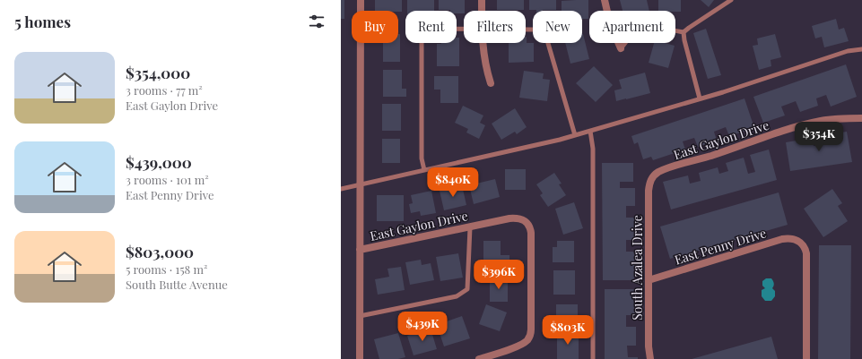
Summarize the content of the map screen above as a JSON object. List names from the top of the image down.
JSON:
{
  "streets": {
    "street": ["East Gaylon Drive", "East Penny Drive", "South Azalea Drive"]
  },
  "crossings": [
    ["East Gaylon Drive", "South Azalea Drive"],
    ["East Penny Drive", "South Azalea Drive"]
  ],
  "page": {
    "heading": "5 homes",
    "chip": [
      "Buy",
      "Rent",
      "Filters",
      "New",
      "Apartment"
    ],
    "list": [
      {
        "name": "$354,000",
        "note": "3 rooms · 77 m² · East Gaylon Drive"
      },
      {
        "name": "$439,000",
        "note": "3 rooms · 101 m² · East Penny Drive"
      },
      {
        "name": "$803,000",
        "note": "5 rooms · 158 m² · South Butte Avenue"
      }
    ],
    "price": [
      "$354K",
      "$840K",
      "$396K",
      "$439K",
      "$803K"
    ]
  }
}
